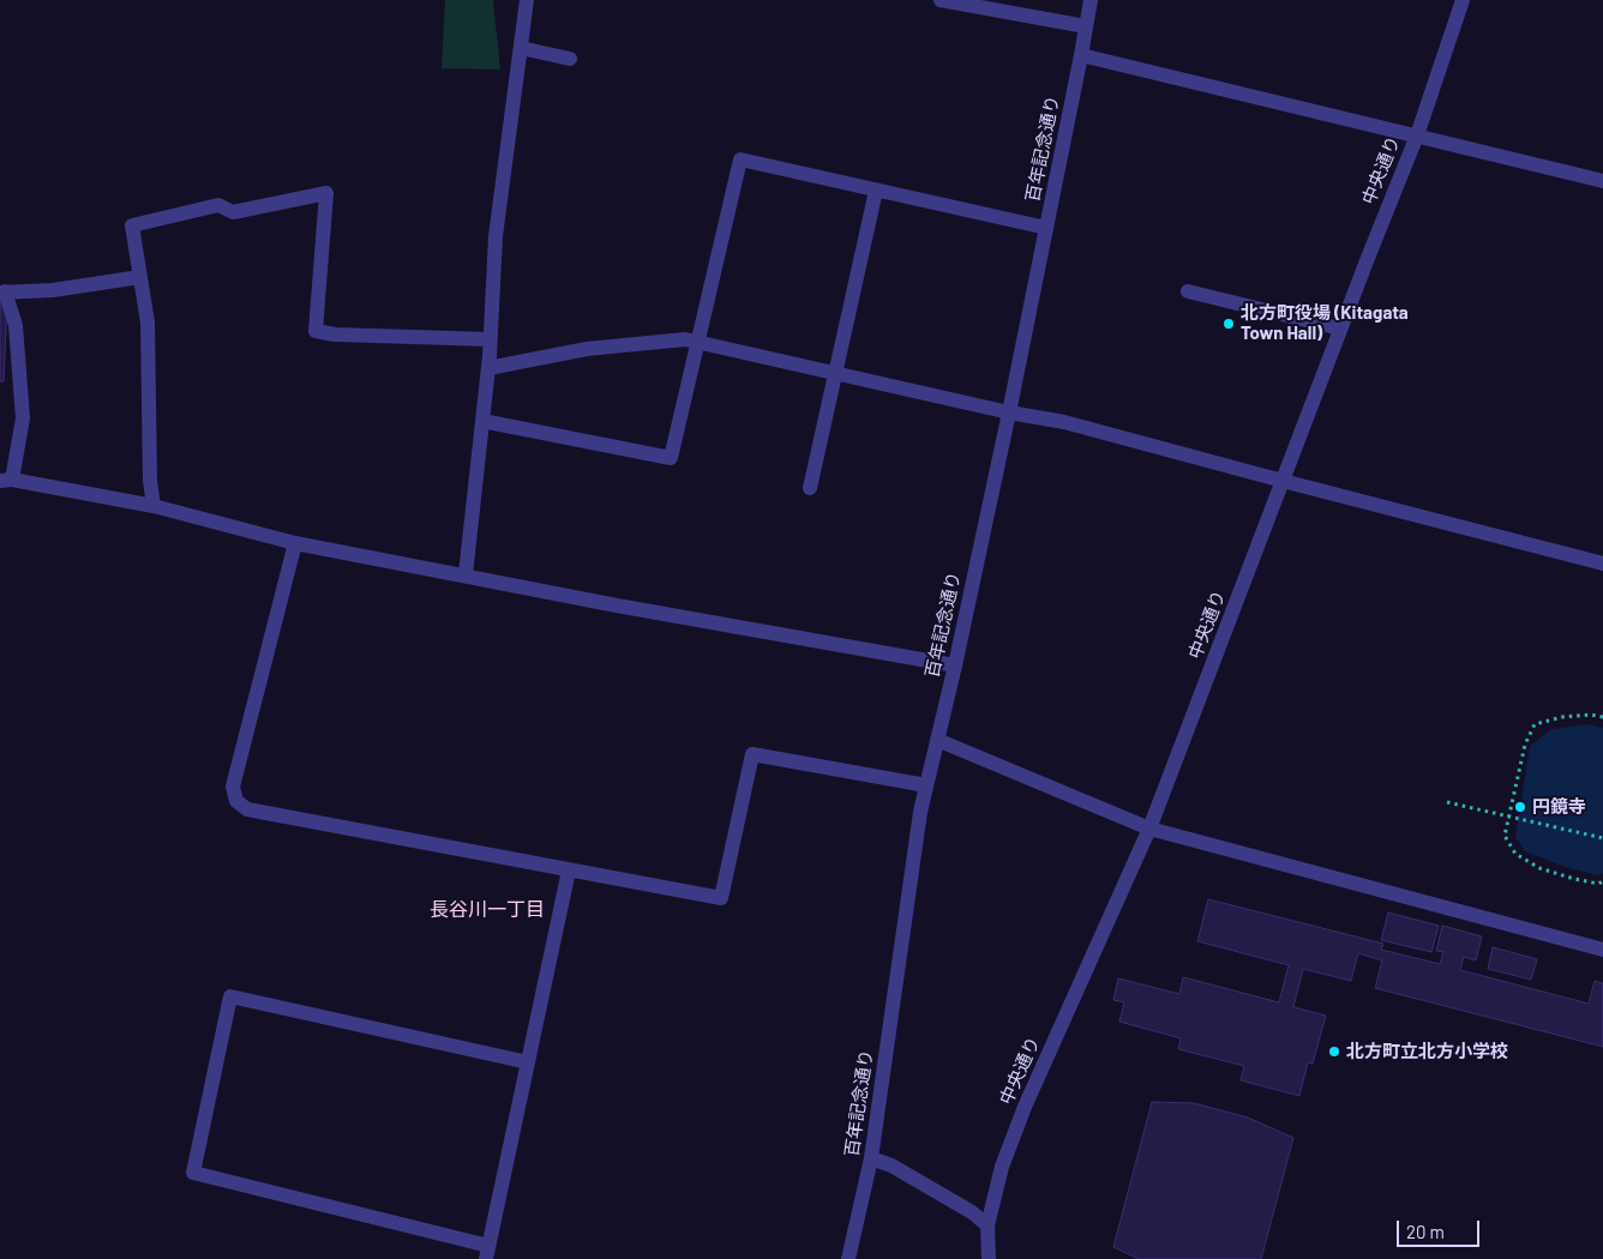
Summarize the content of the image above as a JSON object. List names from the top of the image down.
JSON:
{
  "streets": {
    "street": ["百年記念通り", "中央通り"]
  },
  "districts": ["長谷川一丁目"],
  "places": ["北方町役場 (Kitagata Town Hall)", "円鏡寺", "北方町立北方小学校"],
  "scale_bar": "20 m"
}
